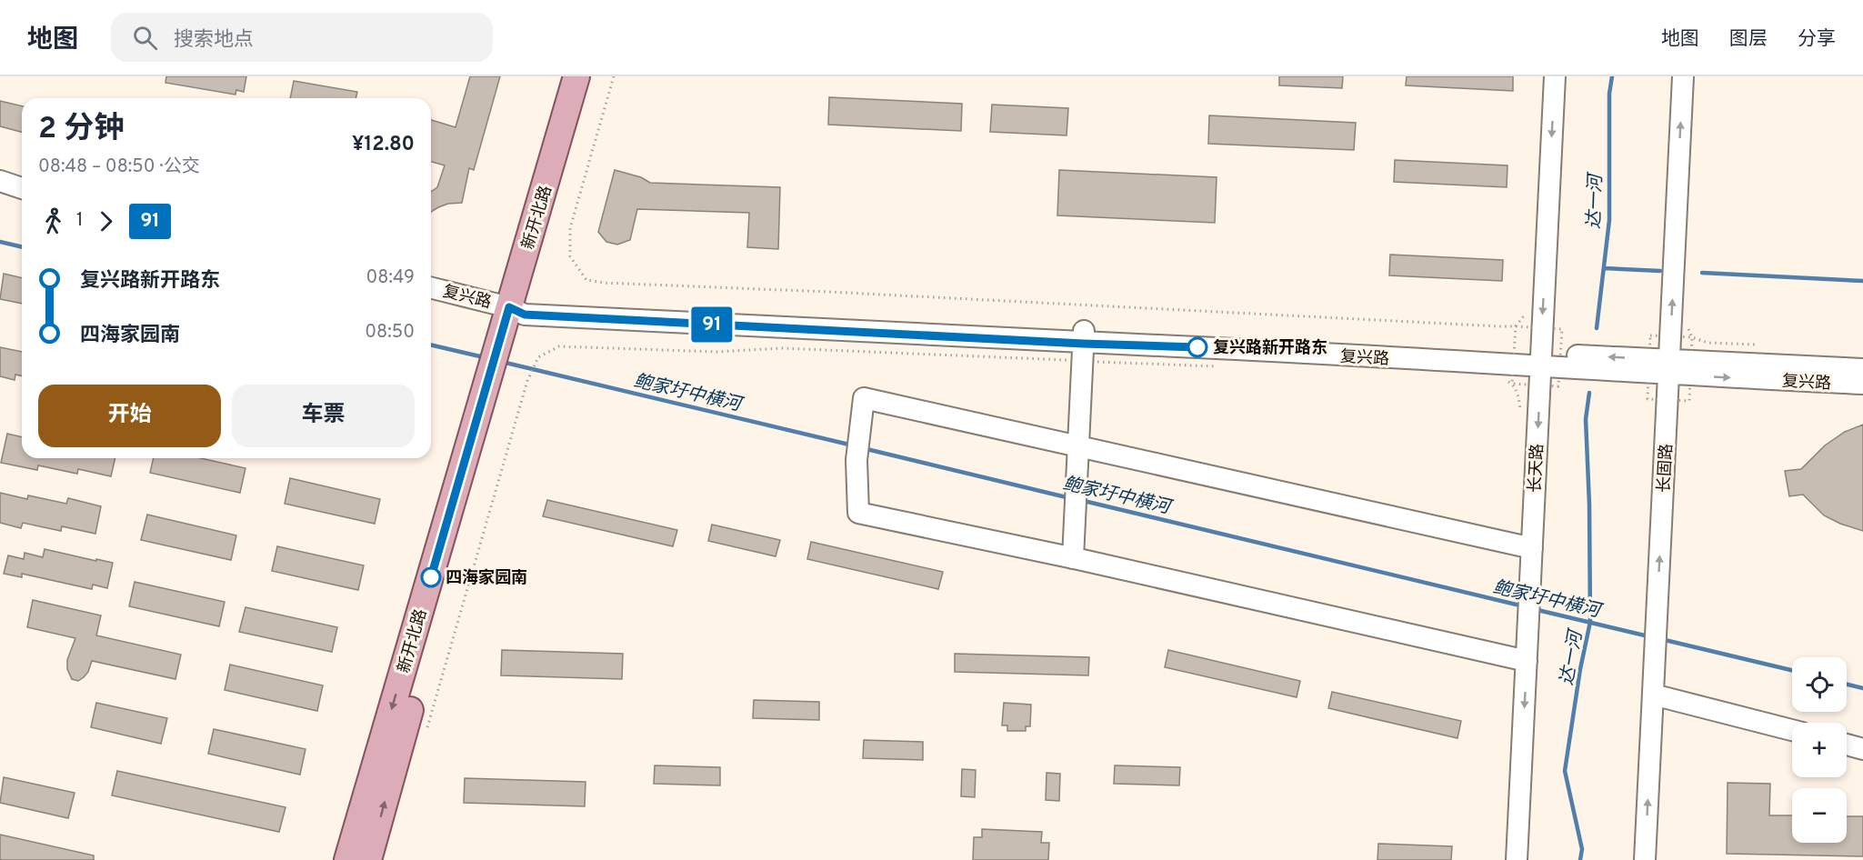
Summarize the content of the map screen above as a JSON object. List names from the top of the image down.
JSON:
{
  "streets": {
    "main road": ["新开北路"],
    "street": ["复兴路", "长天路", "长固路"]
  },
  "crossings": [
    ["新开北路", "复兴路"],
    ["复兴路", "长天路"],
    ["复兴路", "长固路"]
  ],
  "one_way": ["长天路", "长固路"],
  "water": ["达一河", "鲍家圩中横河"],
  "places": ["复兴路新开路东", "四海家园南"],
  "lines": ["bus line 91"],
  "page": {
    "header": "地图",
    "search": "搜索地点",
    "nav": ["地图", "图层", "分享"],
    "on_map": "91",
    "heading": ["2 分钟", "08:48 – 08:50 · 公交", "¥12.80"],
    "legs": ["1", "91"],
    "list": [
      {
        "name": "复兴路新开路东",
        "value": "08:49"
      },
      {
        "name": "四海家园南",
        "value": "08:50"
      }
    ],
    "buttons": ["开始", "车票"],
    "map_buttons": ["+", "−"]
  }
}
